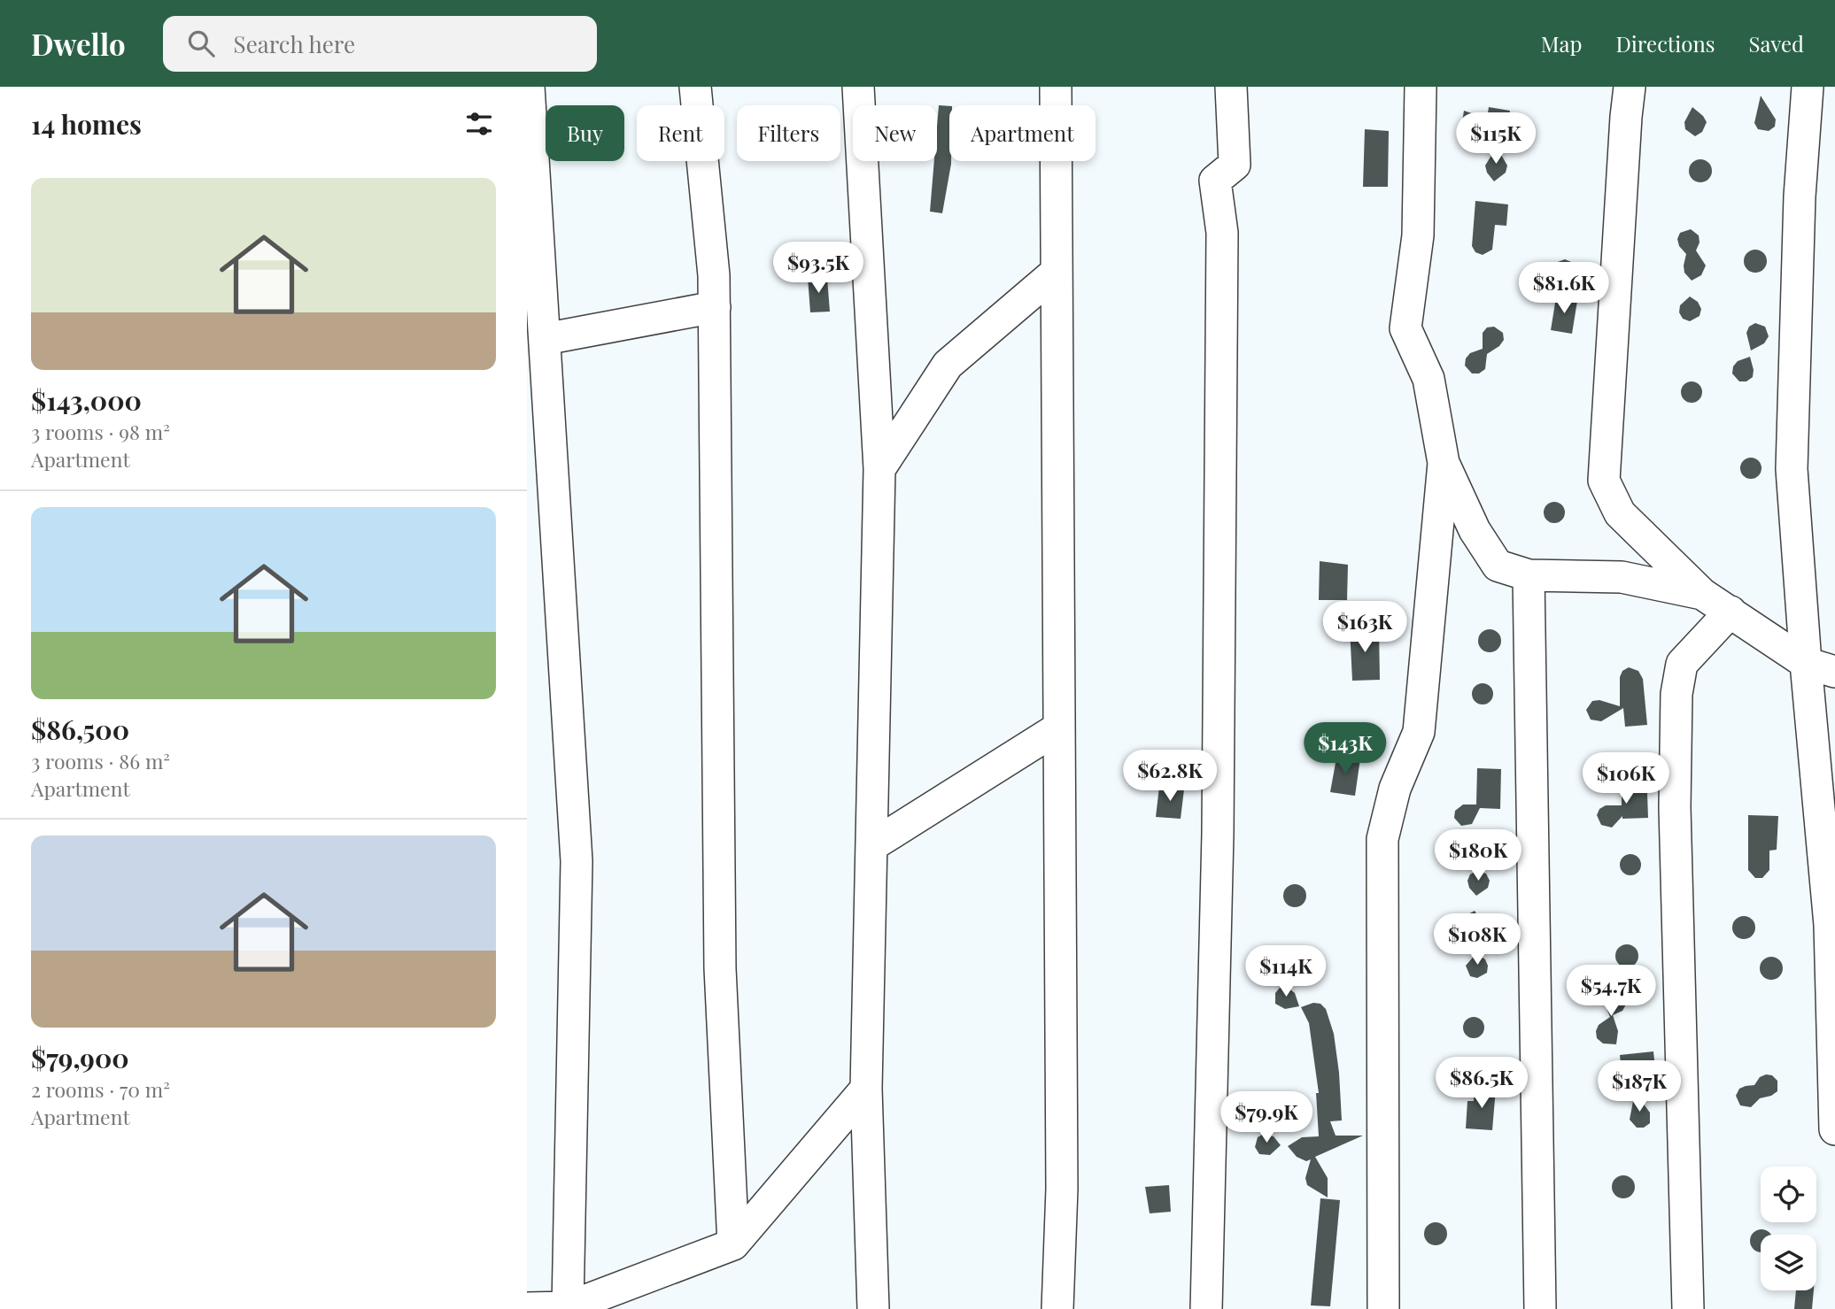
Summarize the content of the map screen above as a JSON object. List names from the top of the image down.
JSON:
{
  "page": {
    "header": "Dwello",
    "search": "Search here",
    "nav": ["Map", "Directions", "Saved"],
    "heading": "14 homes",
    "chip": [
      "Buy",
      "Rent",
      "Filters",
      "New",
      "Apartment"
    ],
    "price": [
      "$115K",
      "$93.5K",
      "$81.6K",
      "$163K",
      "$143K",
      "$62.8K",
      "$106K",
      "$180K",
      "$108K",
      "$114K",
      "$54.7K",
      "$86.5K",
      "$187K",
      "$79.9K"
    ],
    "list": [
      {
        "name": "$143,000",
        "note": "3 rooms · 98 m² · Apartment"
      },
      {
        "name": "$86,500",
        "note": "3 rooms · 86 m² · Apartment"
      },
      {
        "name": "$79,900",
        "note": "2 rooms · 70 m² · Apartment"
      }
    ]
  }
}
